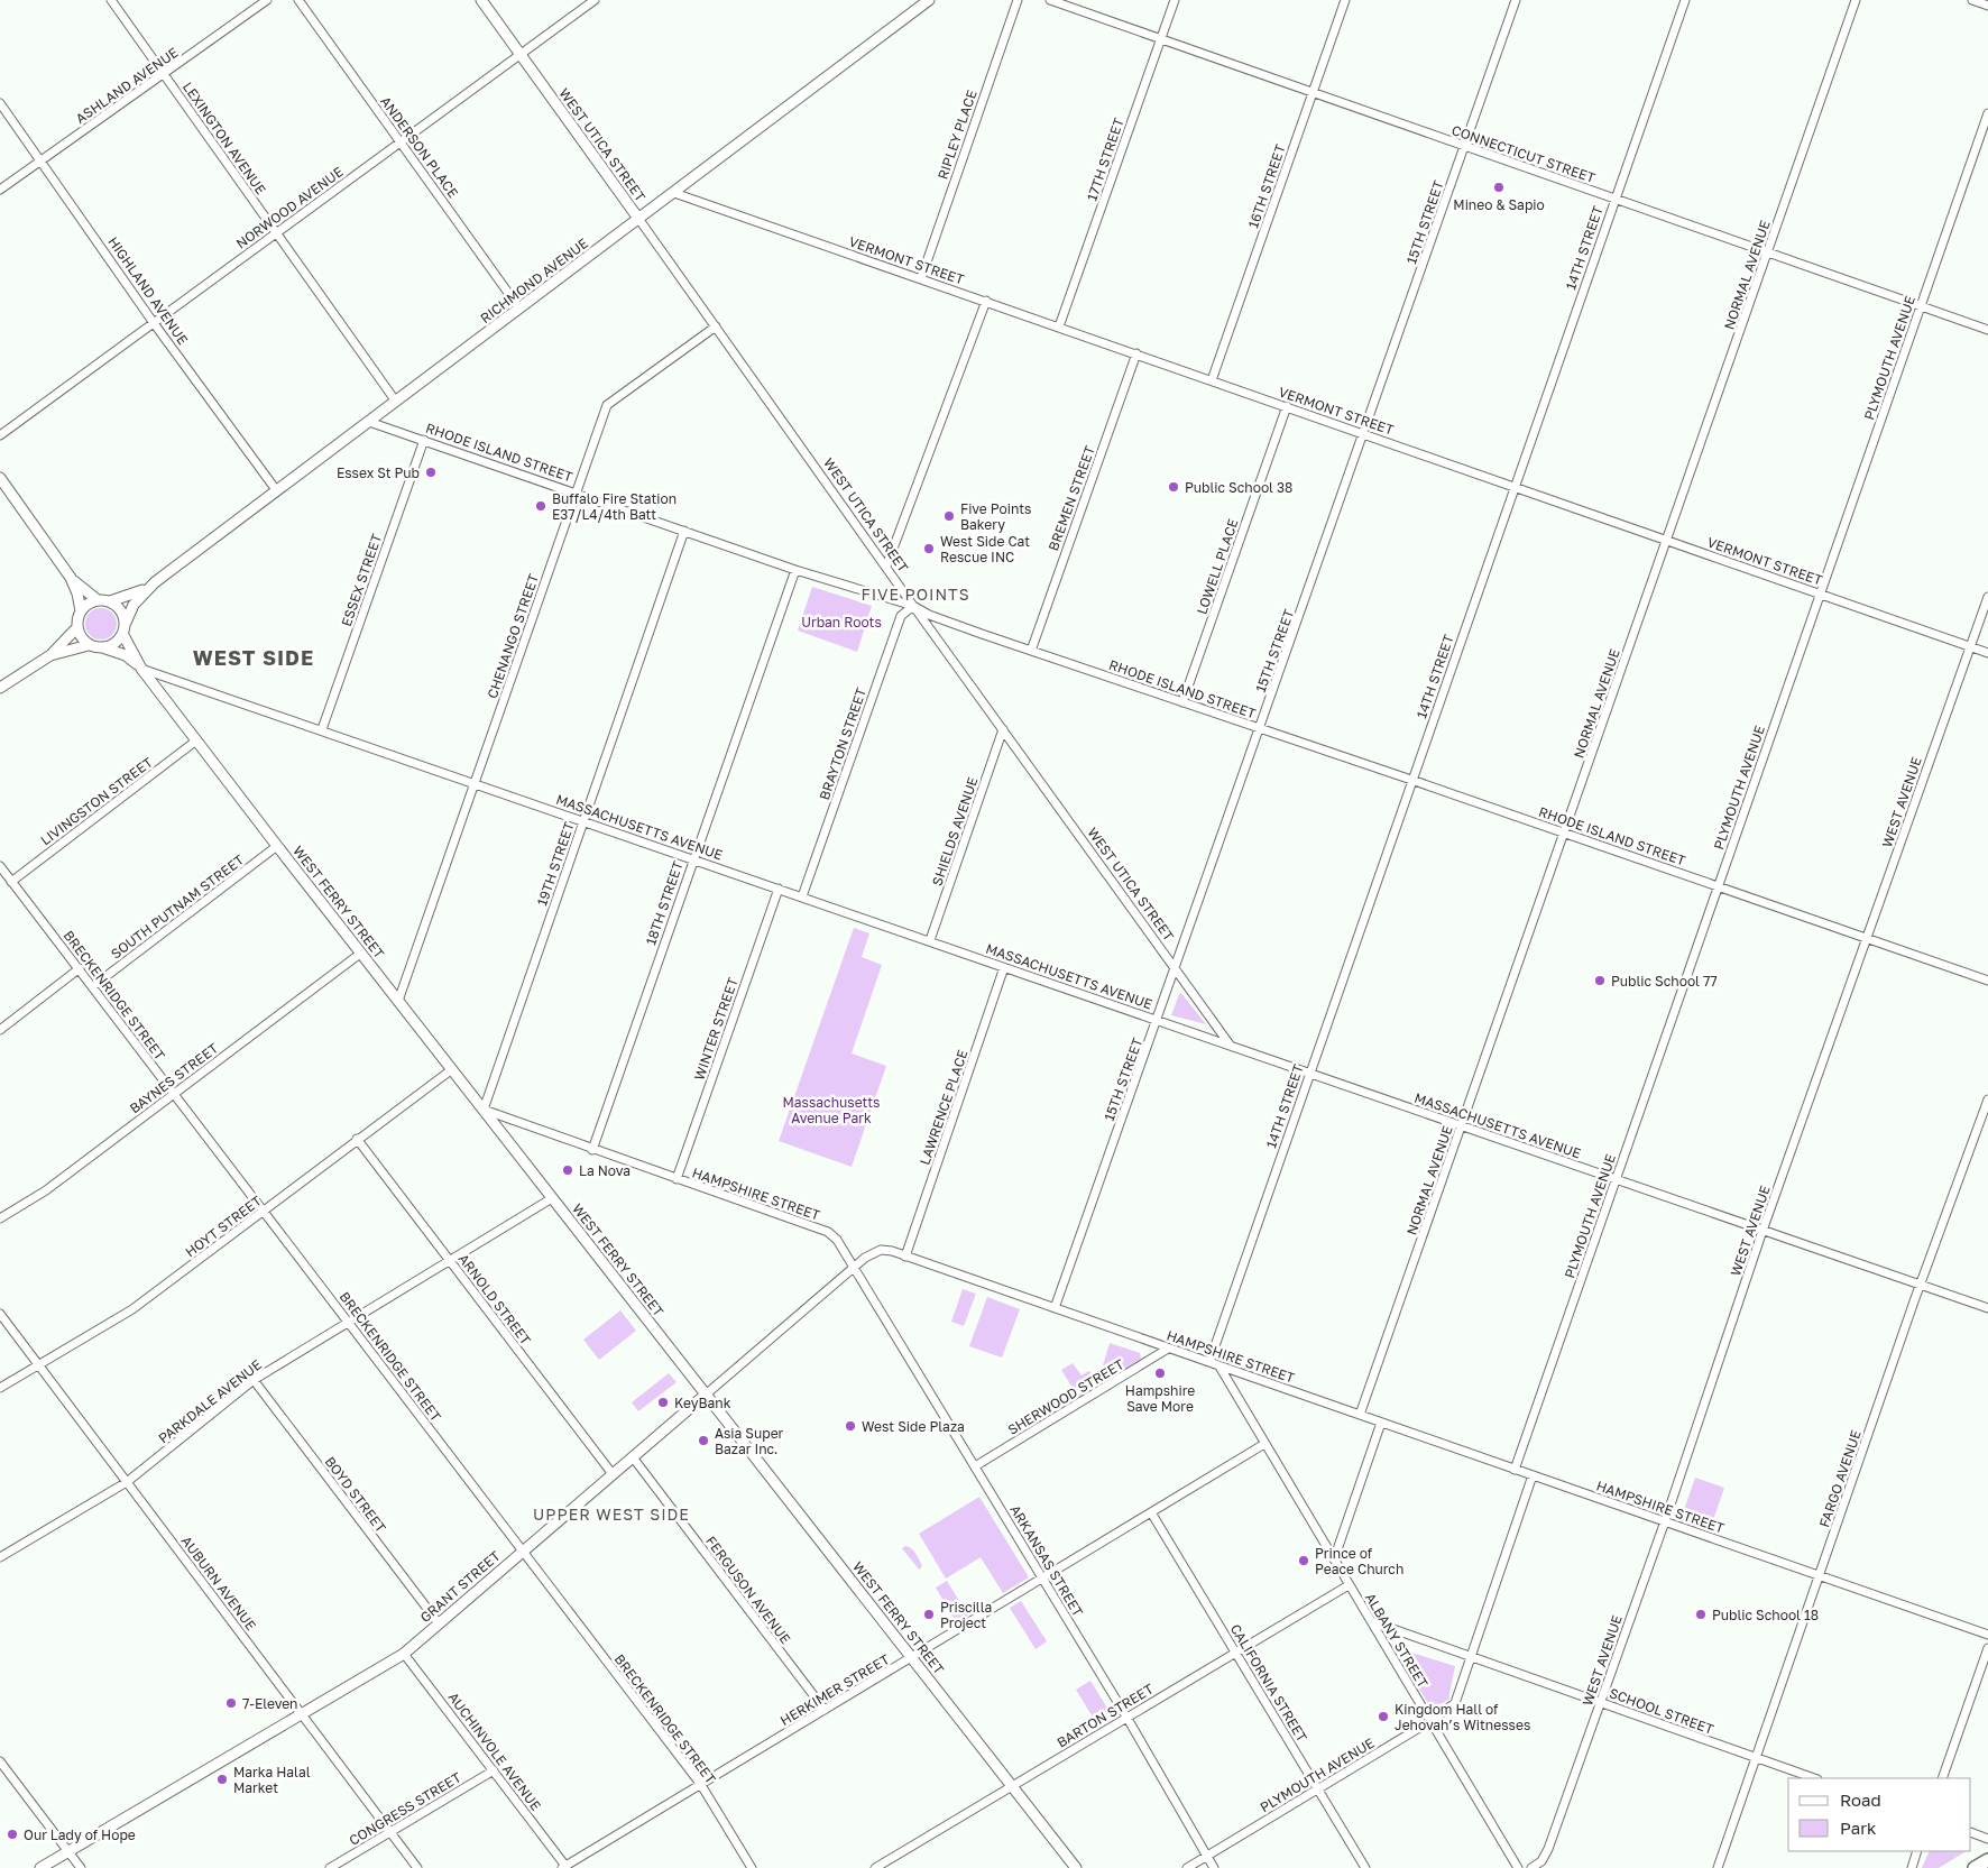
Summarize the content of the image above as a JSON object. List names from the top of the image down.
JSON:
{
  "streets": {
    "street": [
      "ASHLAND AVENUE",
      "RIPLEY PLACE",
      "LEXINGTON AVENUE",
      "WEST UTICA STREET",
      "ANDERSON PLACE",
      "CONNECTICUT STREET",
      "17TH STREET",
      "16TH STREET",
      "NORWOOD AVENUE",
      "15TH STREET",
      "14TH STREET",
      "VERMONT STREET",
      "NORMAL AVENUE",
      "RICHMOND AVENUE",
      "HIGHLAND AVENUE",
      "PLYMOUTH AVENUE",
      "RHODE ISLAND STREET",
      "BREMEN STREET",
      "LOWELL PLACE",
      "ESSEX STREET",
      "CHENANGO STREET",
      "BRAYTON STREET",
      "LIVINGSTON STREET",
      "WEST AVENUE",
      "MASSACHUSETTS AVENUE",
      "SHIELDS AVENUE",
      "19TH STREET",
      "WEST FERRY STREET",
      "18TH STREET",
      "SOUTH PUTNAM STREET",
      "BRECKENRIDGE STREET",
      "WINTER STREET",
      "BAYNES STREET",
      "LAWRENCE PLACE",
      "HAMPSHIRE STREET",
      "HOYT STREET",
      "ARNOLD STREET",
      "SHERWOOD STREET",
      "PARKDALE AVENUE",
      "FARGO AVENUE",
      "BOYD STREET",
      "ARKANSAS STREET",
      "AUBURN AVENUE",
      "GRANT STREET",
      "FERGUSON AVENUE",
      "ALBANY STREET",
      "CALIFORNIA STREET",
      "HERKIMER STREET",
      "SCHOOL STREET",
      "BARTON STREET",
      "AUCHINVOLE AVENUE",
      "CONGRESS STREET"
    ]
  },
  "crossings": [
    ["ASHLAND AVENUE", "LEXINGTON AVENUE"],
    ["ASHLAND AVENUE", "HIGHLAND AVENUE"],
    ["RIPLEY PLACE", "VERMONT STREET"],
    ["LEXINGTON AVENUE", "NORWOOD AVENUE"],
    ["LEXINGTON AVENUE", "RICHMOND AVENUE"],
    ["WEST UTICA STREET", "NORWOOD AVENUE"],
    ["WEST UTICA STREET", "15TH STREET"],
    ["WEST UTICA STREET", "RICHMOND AVENUE"],
    ["WEST UTICA STREET", "RHODE ISLAND STREET"],
    ["WEST UTICA STREET", "CHENANGO STREET"],
    ["WEST UTICA STREET", "BRAYTON STREET"],
    ["WEST UTICA STREET", "MASSACHUSETTS AVENUE"],
    ["WEST UTICA STREET", "SHIELDS AVENUE"],
    ["ANDERSON PLACE", "NORWOOD AVENUE"],
    ["ANDERSON PLACE", "RICHMOND AVENUE"],
    ["CONNECTICUT STREET", "17TH STREET"],
    ["CONNECTICUT STREET", "16TH STREET"],
    ["CONNECTICUT STREET", "15TH STREET"],
    ["CONNECTICUT STREET", "14TH STREET"],
    ["CONNECTICUT STREET", "NORMAL AVENUE"],
    ["CONNECTICUT STREET", "PLYMOUTH AVENUE"],
    ["17TH STREET", "VERMONT STREET"],
    ["16TH STREET", "VERMONT STREET"],
    ["NORWOOD AVENUE", "HIGHLAND AVENUE"],
    ["15TH STREET", "VERMONT STREET"],
    ["15TH STREET", "RHODE ISLAND STREET"],
    ["15TH STREET", "MASSACHUSETTS AVENUE"],
    ["15TH STREET", "HAMPSHIRE STREET"],
    ["14TH STREET", "VERMONT STREET"],
    ["14TH STREET", "RHODE ISLAND STREET"],
    ["14TH STREET", "MASSACHUSETTS AVENUE"],
    ["14TH STREET", "HAMPSHIRE STREET"],
    ["VERMONT STREET", "NORMAL AVENUE"],
    ["VERMONT STREET", "RICHMOND AVENUE"],
    ["VERMONT STREET", "PLYMOUTH AVENUE"],
    ["VERMONT STREET", "BREMEN STREET"],
    ["VERMONT STREET", "LOWELL PLACE"],
    ["VERMONT STREET", "WEST AVENUE"],
    ["NORMAL AVENUE", "RHODE ISLAND STREET"],
    ["NORMAL AVENUE", "MASSACHUSETTS AVENUE"],
    ["NORMAL AVENUE", "HAMPSHIRE STREET"],
    ["RICHMOND AVENUE", "HIGHLAND AVENUE"],
    ["RICHMOND AVENUE", "RHODE ISLAND STREET"],
    ["RICHMOND AVENUE", "WEST FERRY STREET"],
    ["PLYMOUTH AVENUE", "RHODE ISLAND STREET"],
    ["PLYMOUTH AVENUE", "MASSACHUSETTS AVENUE"],
    ["PLYMOUTH AVENUE", "HAMPSHIRE STREET"],
    ["PLYMOUTH AVENUE", "ARKANSAS STREET"],
    ["PLYMOUTH AVENUE", "ALBANY STREET"],
    ["PLYMOUTH AVENUE", "CALIFORNIA STREET"],
    ["PLYMOUTH AVENUE", "SCHOOL STREET"],
    ["RHODE ISLAND STREET", "BREMEN STREET"],
    ["RHODE ISLAND STREET", "LOWELL PLACE"],
    ["RHODE ISLAND STREET", "ESSEX STREET"],
    ["RHODE ISLAND STREET", "CHENANGO STREET"],
    ["RHODE ISLAND STREET", "BRAYTON STREET"],
    ["RHODE ISLAND STREET", "WEST AVENUE"],
    ["RHODE ISLAND STREET", "19TH STREET"],
    ["RHODE ISLAND STREET", "18TH STREET"],
    ["ESSEX STREET", "MASSACHUSETTS AVENUE"],
    ["CHENANGO STREET", "MASSACHUSETTS AVENUE"],
    ["CHENANGO STREET", "WEST FERRY STREET"],
    ["BRAYTON STREET", "MASSACHUSETTS AVENUE"],
    ["LIVINGSTON STREET", "WEST FERRY STREET"],
    ["LIVINGSTON STREET", "BRECKENRIDGE STREET"],
    ["WEST AVENUE", "MASSACHUSETTS AVENUE"],
    ["WEST AVENUE", "HAMPSHIRE STREET"],
    ["WEST AVENUE", "SCHOOL STREET"],
    ["MASSACHUSETTS AVENUE", "SHIELDS AVENUE"],
    ["MASSACHUSETTS AVENUE", "19TH STREET"],
    ["MASSACHUSETTS AVENUE", "WEST FERRY STREET"],
    ["MASSACHUSETTS AVENUE", "18TH STREET"],
    ["MASSACHUSETTS AVENUE", "WINTER STREET"],
    ["MASSACHUSETTS AVENUE", "LAWRENCE PLACE"],
    ["MASSACHUSETTS AVENUE", "FARGO AVENUE"],
    ["19TH STREET", "WEST FERRY STREET"],
    ["19TH STREET", "HAMPSHIRE STREET"],
    ["WEST FERRY STREET", "SOUTH PUTNAM STREET"],
    ["WEST FERRY STREET", "BAYNES STREET"],
    ["WEST FERRY STREET", "HAMPSHIRE STREET"],
    ["WEST FERRY STREET", "HOYT STREET"],
    ["WEST FERRY STREET", "PARKDALE AVENUE"],
    ["WEST FERRY STREET", "GRANT STREET"],
    ["WEST FERRY STREET", "HERKIMER STREET"],
    ["WEST FERRY STREET", "BARTON STREET"],
    ["18TH STREET", "HAMPSHIRE STREET"],
    ["SOUTH PUTNAM STREET", "BRECKENRIDGE STREET"],
    ["BRECKENRIDGE STREET", "BAYNES STREET"],
    ["BRECKENRIDGE STREET", "HOYT STREET"],
    ["BRECKENRIDGE STREET", "PARKDALE AVENUE"],
    ["BRECKENRIDGE STREET", "GRANT STREET"],
    ["BRECKENRIDGE STREET", "HERKIMER STREET"],
    ["WINTER STREET", "HAMPSHIRE STREET"],
    ["LAWRENCE PLACE", "HAMPSHIRE STREET"],
    ["HAMPSHIRE STREET", "SHERWOOD STREET"],
    ["HAMPSHIRE STREET", "FARGO AVENUE"],
    ["HAMPSHIRE STREET", "ARKANSAS STREET"],
    ["HAMPSHIRE STREET", "GRANT STREET"],
    ["HAMPSHIRE STREET", "ALBANY STREET"],
    ["HOYT STREET", "ARNOLD STREET"],
    ["HOYT STREET", "AUBURN AVENUE"],
    ["ARNOLD STREET", "PARKDALE AVENUE"],
    ["ARNOLD STREET", "GRANT STREET"],
    ["SHERWOOD STREET", "ARKANSAS STREET"],
    ["PARKDALE AVENUE", "BOYD STREET"],
    ["PARKDALE AVENUE", "AUBURN AVENUE"],
    ["FARGO AVENUE", "SCHOOL STREET"],
    ["BOYD STREET", "GRANT STREET"],
    ["ARKANSAS STREET", "GRANT STREET"],
    ["ARKANSAS STREET", "HERKIMER STREET"],
    ["ARKANSAS STREET", "BARTON STREET"],
    ["AUBURN AVENUE", "GRANT STREET"],
    ["AUBURN AVENUE", "CONGRESS STREET"],
    ["GRANT STREET", "FERGUSON AVENUE"],
    ["GRANT STREET", "AUCHINVOLE AVENUE"],
    ["FERGUSON AVENUE", "HERKIMER STREET"],
    ["ALBANY STREET", "HERKIMER STREET"],
    ["ALBANY STREET", "SCHOOL STREET"],
    ["ALBANY STREET", "BARTON STREET"],
    ["CALIFORNIA STREET", "HERKIMER STREET"],
    ["CALIFORNIA STREET", "BARTON STREET"],
    ["HERKIMER STREET", "AUCHINVOLE AVENUE"],
    ["AUCHINVOLE AVENUE", "CONGRESS STREET"]
  ],
  "districts": ["FIVE POINTS", "WEST SIDE", "UPPER WEST SIDE"],
  "parks": ["Urban Roots", "Massachusetts Avenue Park"],
  "places": [
    "Mineo & Sapio",
    "Essex St Pub",
    "Public School 38",
    "Buffalo Fire Station E37/L4/4th Batt",
    "Five Points Bakery",
    "West Side Cat Rescue INC",
    "Public School 77",
    "La Nova",
    "Hampshire Save More",
    "KeyBank",
    "West Side Plaza",
    "Asia Super Bazar Inc.",
    "Prince of Peace Church",
    "Priscilla Project",
    "Public School 18",
    "7-Eleven",
    "Kingdom Hall of Jehovah’s Witnesses",
    "Marka Halal Market",
    "Our Lady of Hope"
  ],
  "legend": ["Road", "Park"]
}
